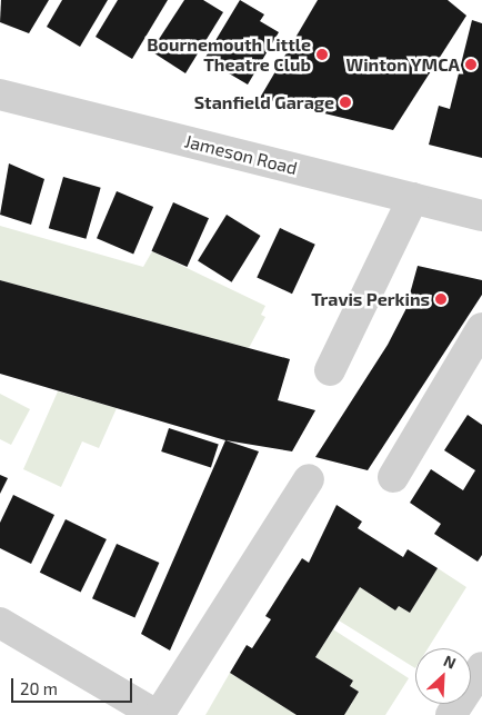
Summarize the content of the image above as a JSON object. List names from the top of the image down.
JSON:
{
  "streets": {
    "street": ["Jameson Road"]
  },
  "places": [
    "Bournemouth Little Theatre Club",
    "Winton YMCA",
    "Stanfield Garage",
    "Travis Perkins"
  ],
  "scale_bar": "20 m",
  "north": "top right"
}
